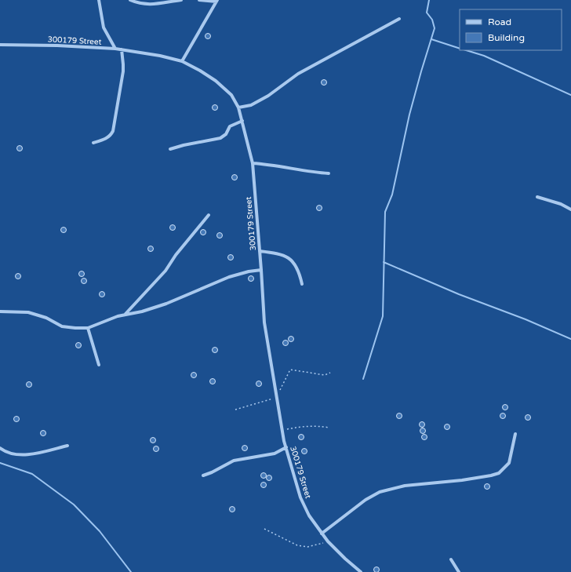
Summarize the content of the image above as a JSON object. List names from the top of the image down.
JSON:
{
  "streets": {
    "street": ["300179 Street"]
  },
  "legend": ["Road", "Building"]
}
